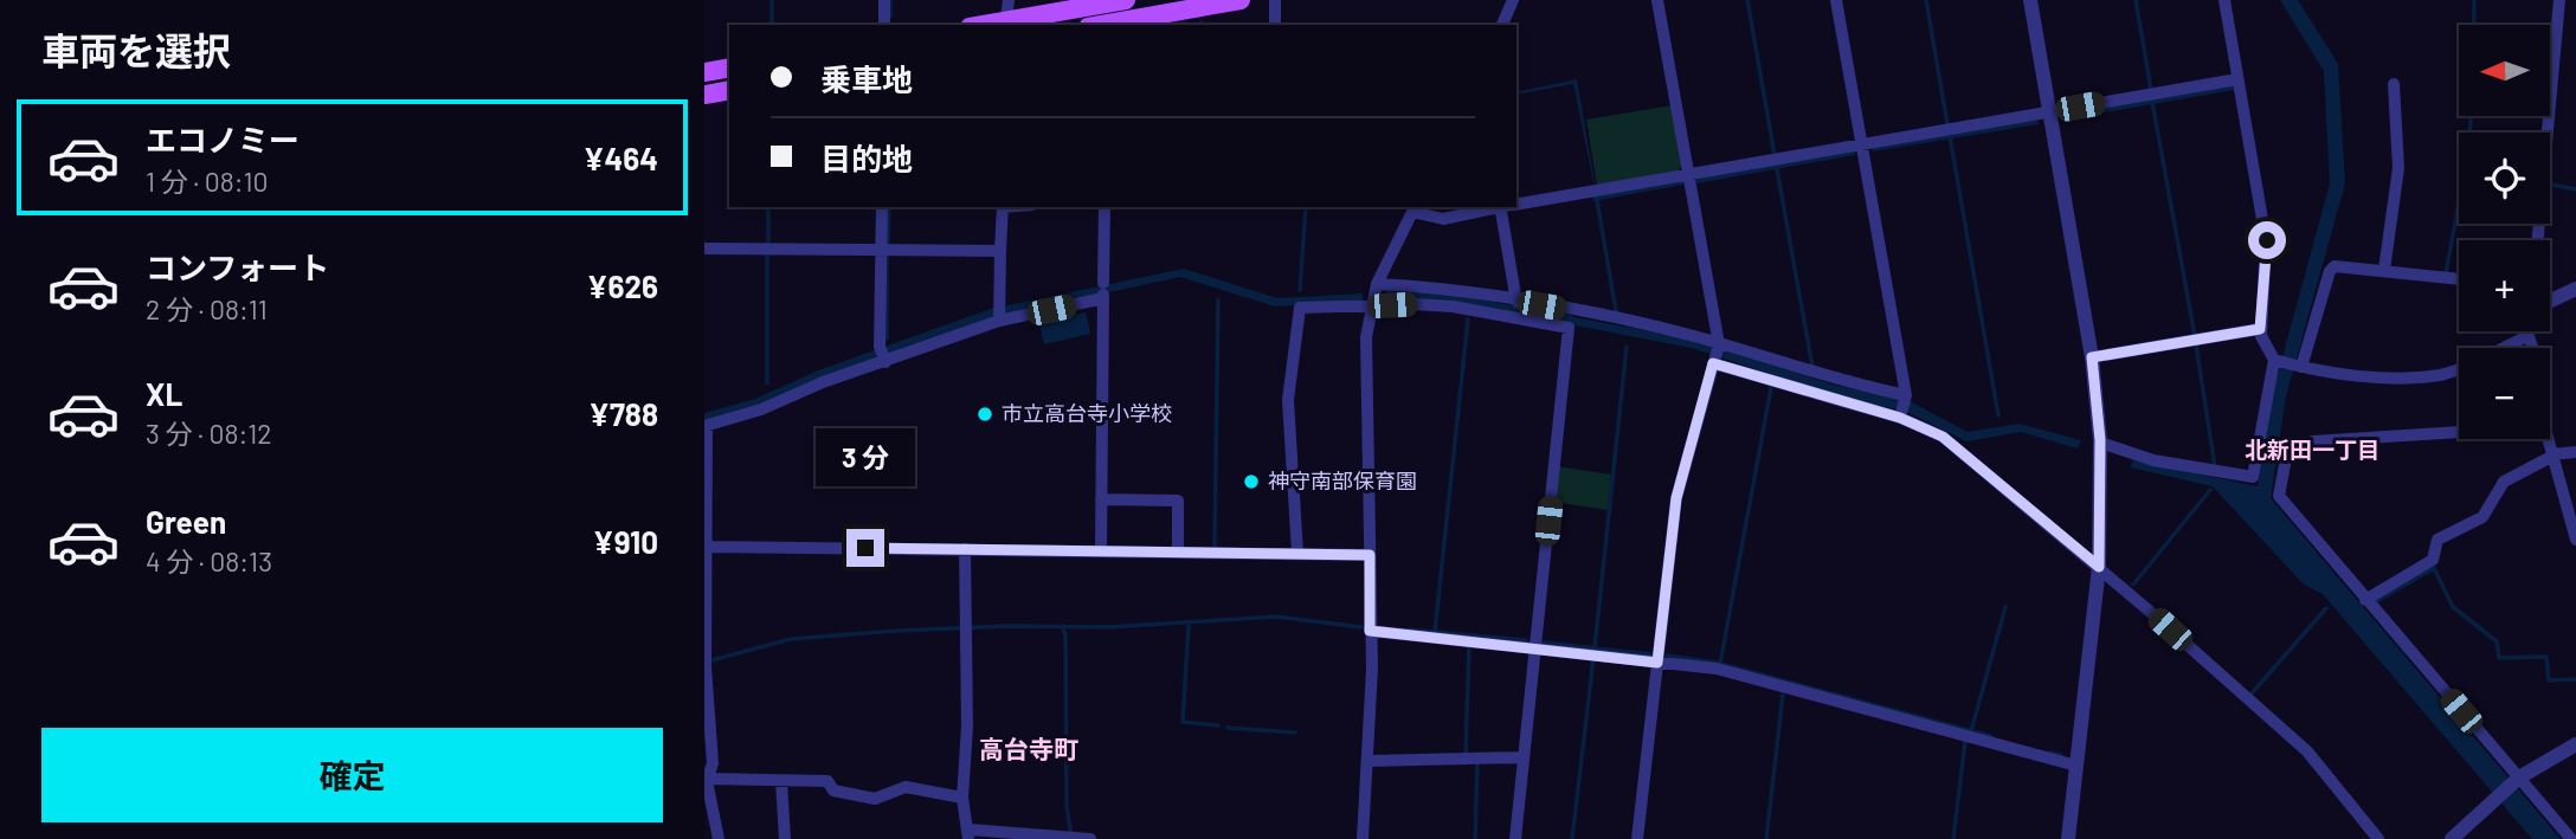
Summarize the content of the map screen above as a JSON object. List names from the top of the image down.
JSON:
{
  "districts": ["北新田一丁目", "高台寺町"],
  "places": ["市立高台寺小学校", "神守南部保育園"],
  "north": "left",
  "page": {
    "heading": "車両を選択",
    "map_buttons": ["+", "−"],
    "banner": ["乗車地", "目的地"],
    "list": [
      {
        "name": "エコノミー",
        "note": "1 分 · 08:10",
        "value": "¥464"
      },
      {
        "name": "コンフォート",
        "note": "2 分 · 08:11",
        "value": "¥626"
      },
      {
        "name": "XL",
        "note": "3 分 · 08:12",
        "value": "¥788"
      },
      {
        "name": "Green",
        "note": "4 分 · 08:13",
        "value": "¥910"
      }
    ],
    "bubble": "3 分",
    "buttons": "確定"
  }
}
